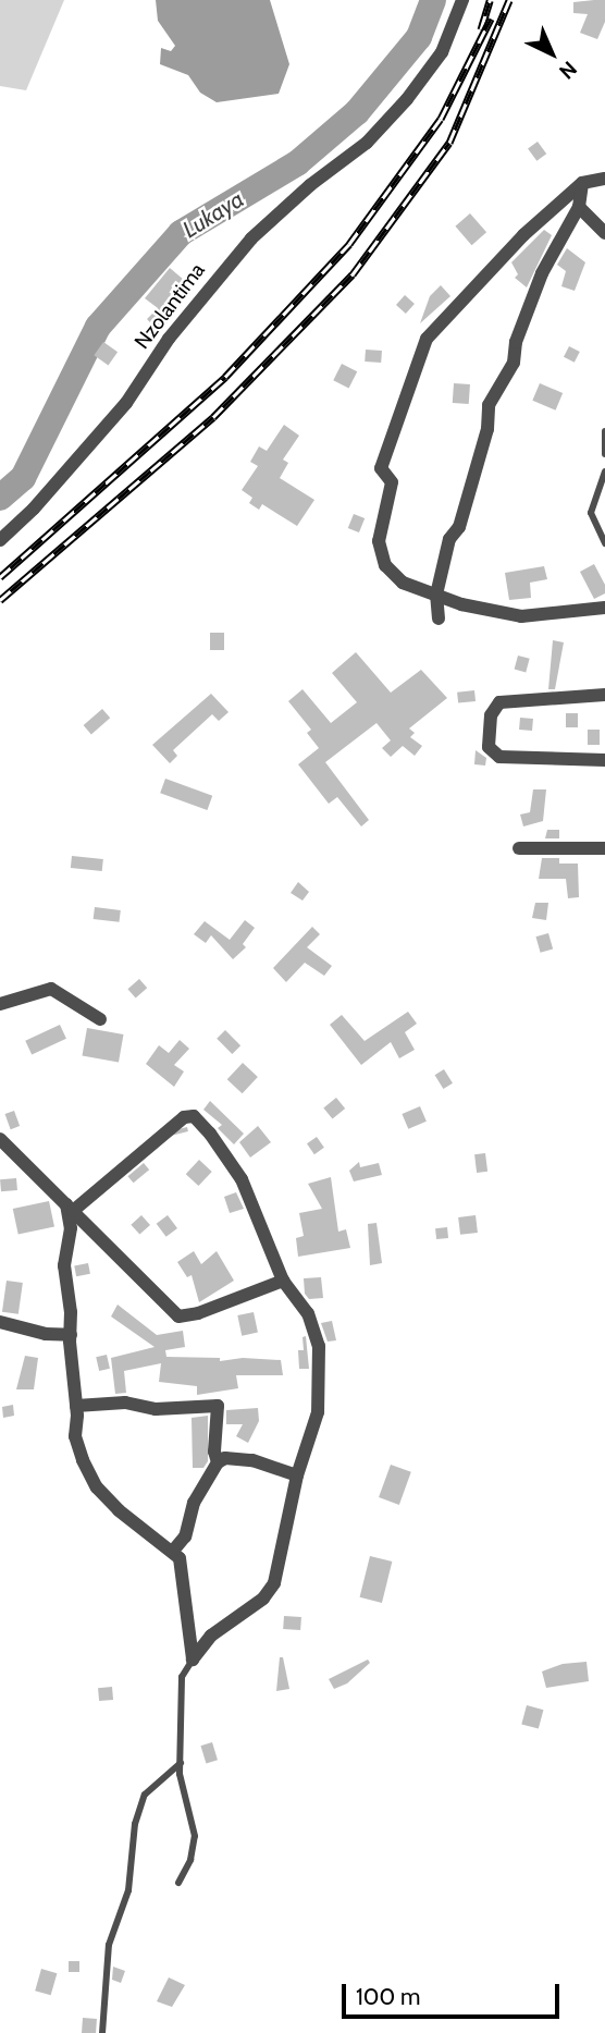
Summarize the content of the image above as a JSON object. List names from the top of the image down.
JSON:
{
  "streets": {
    "street": ["Nzolantima"]
  },
  "water": ["Lukaya"],
  "scale_bar": "100 m",
  "north": "bottom right"
}
